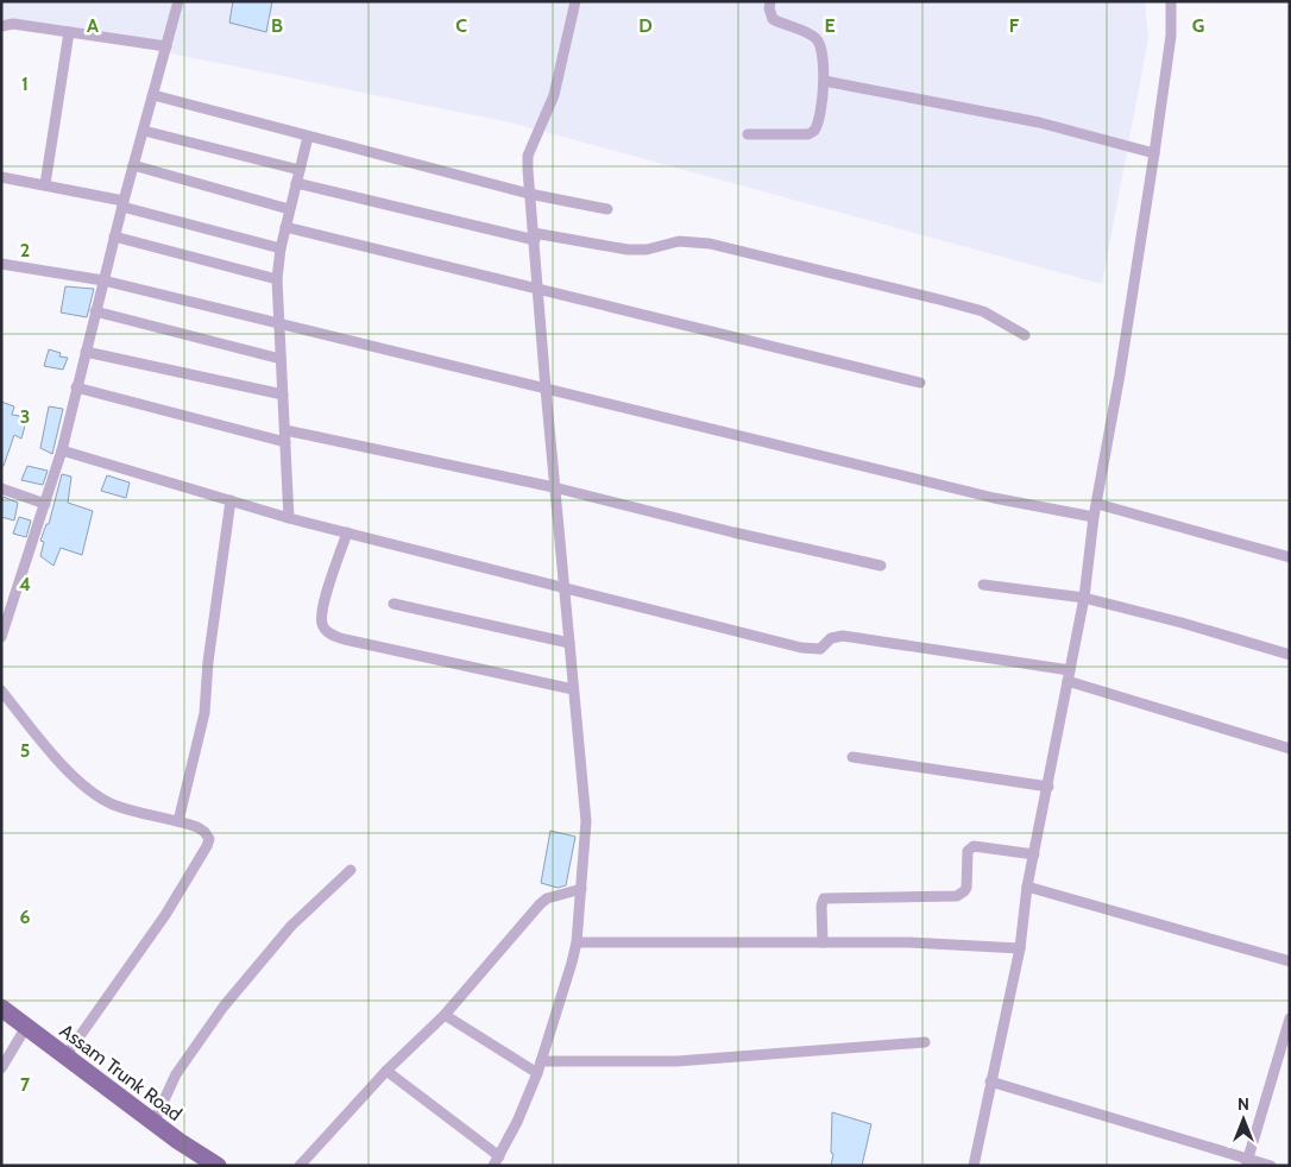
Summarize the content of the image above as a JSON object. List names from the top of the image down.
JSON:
{
  "streets": {
    "main road": ["Assam Trunk Road"]
  },
  "north": "top",
  "grid": {
    "columns": [
      "A",
      "B",
      "C",
      "D",
      "E",
      "F",
      "G"
    ],
    "rows": [
      "1",
      "2",
      "3",
      "4",
      "5",
      "6",
      "7"
    ]
  }
}
